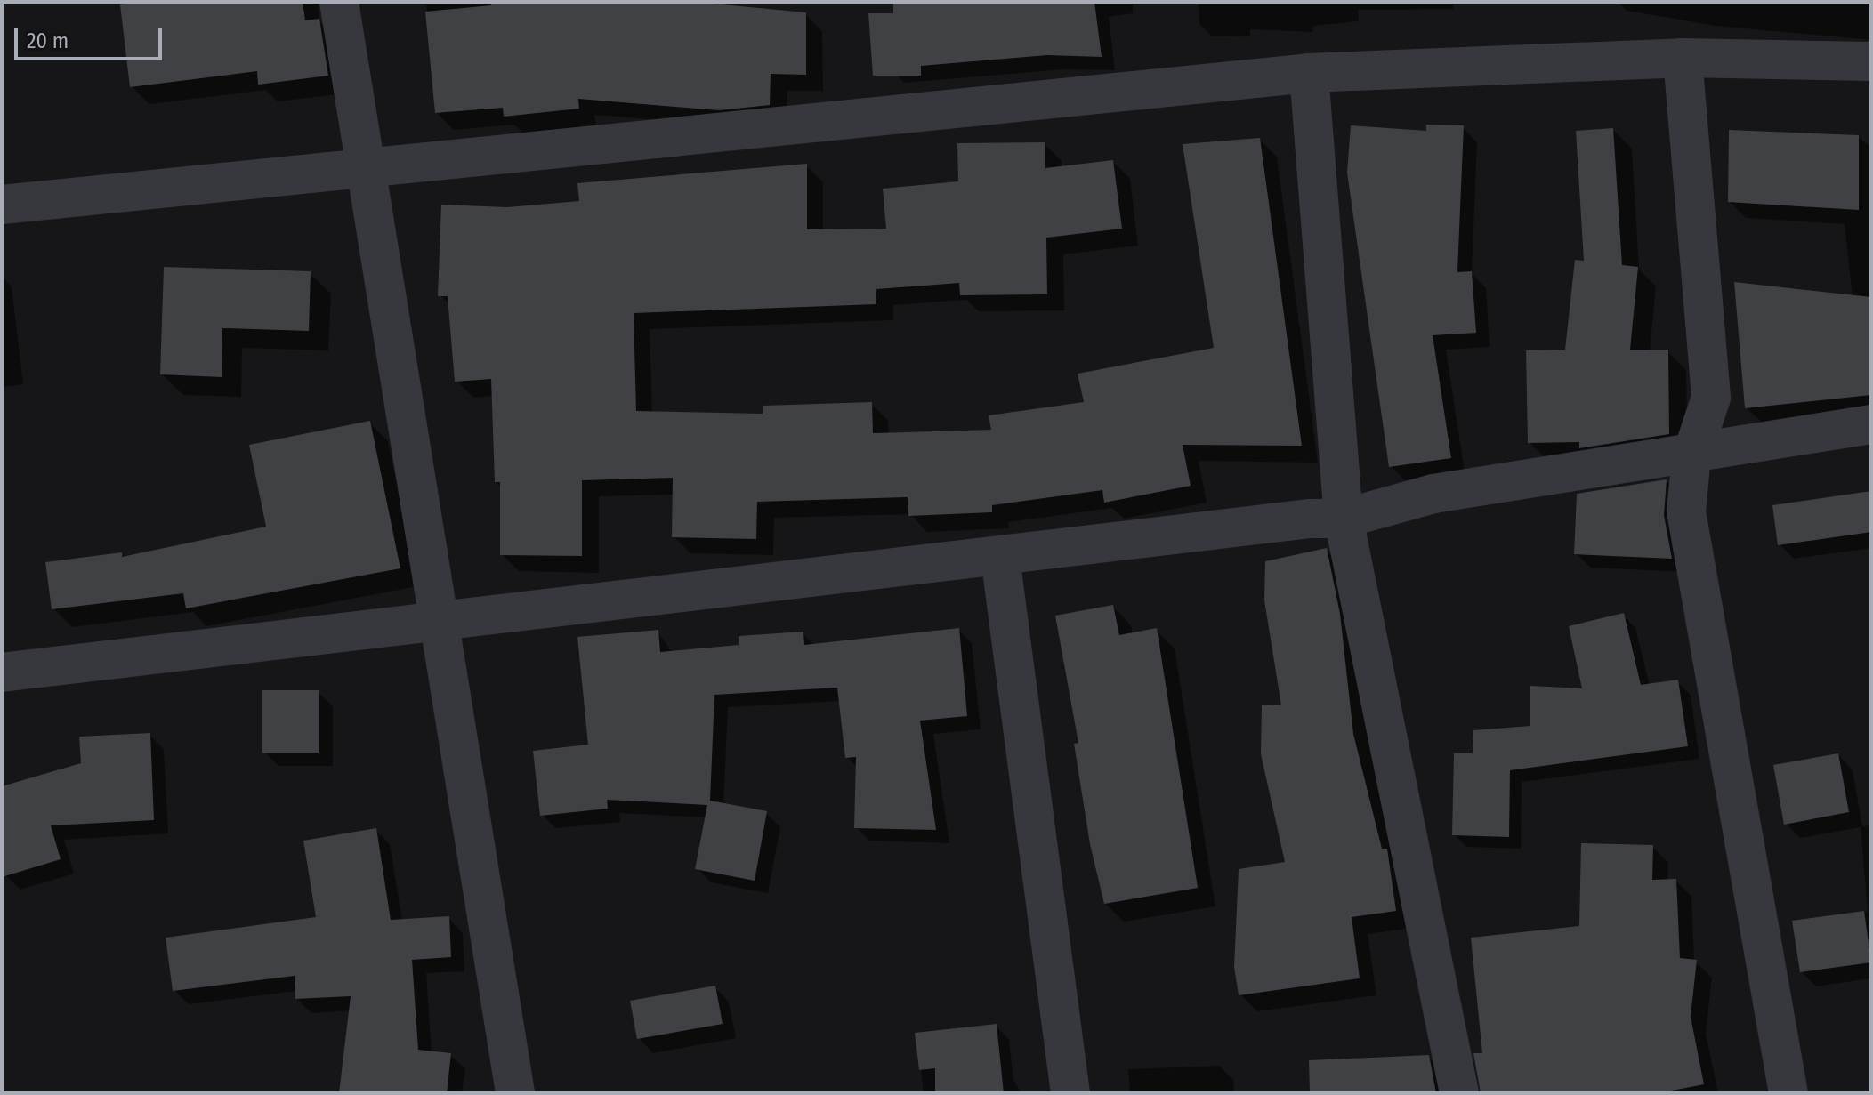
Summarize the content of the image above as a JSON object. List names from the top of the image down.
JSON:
{
  "scale_bar": "20 m"
}
